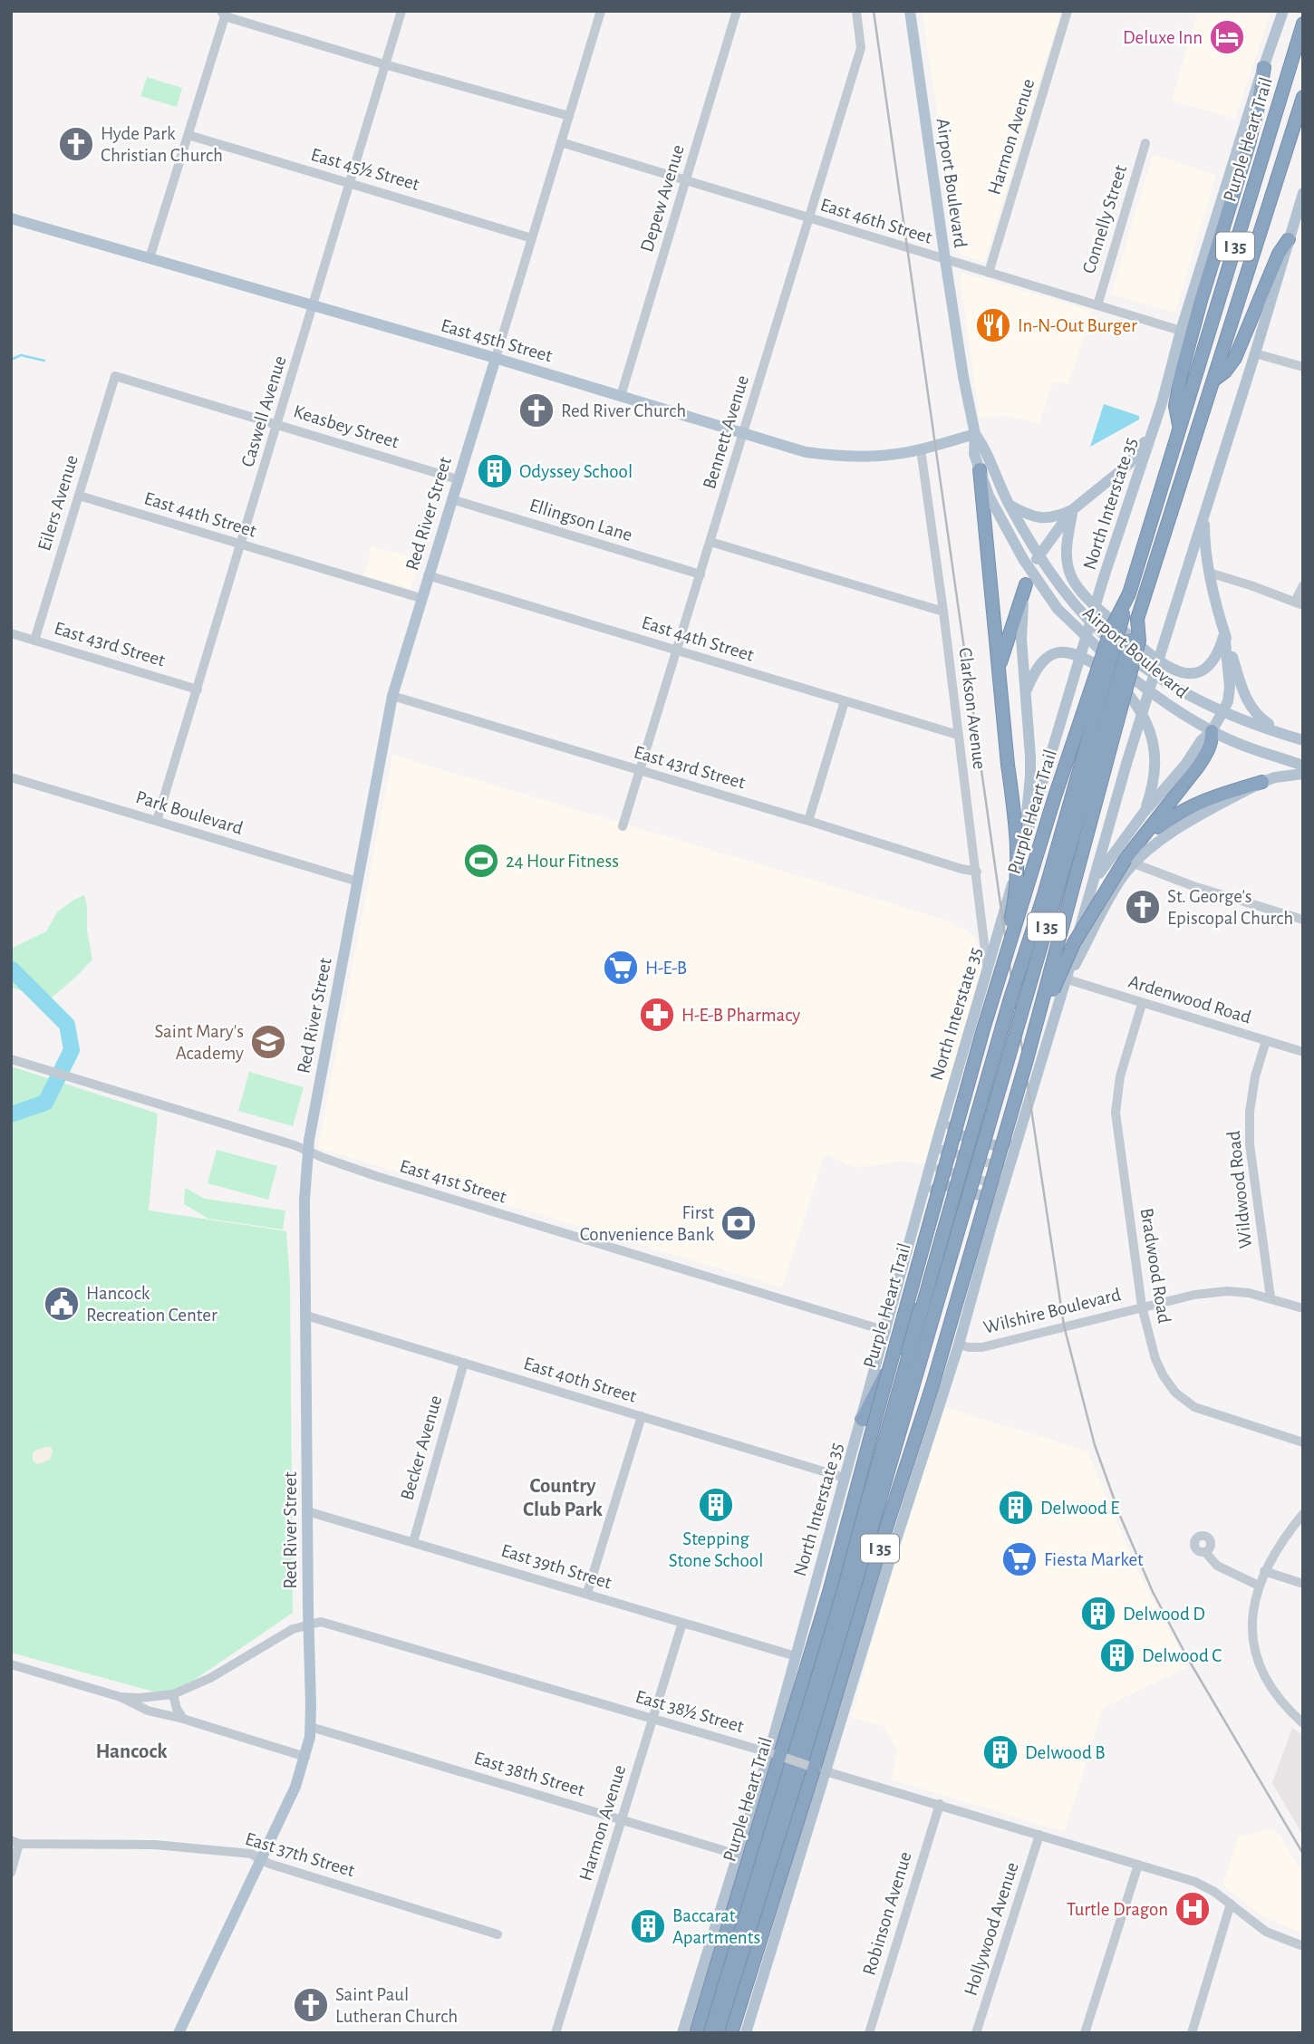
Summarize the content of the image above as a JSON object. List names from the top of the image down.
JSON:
{
  "streets": {
    "highway": ["Purple Heart Trail", "I 35"],
    "main road": [
      "Airport Boulevard",
      "East 45th Street",
      "North Interstate 35",
      "Red River Street"
    ],
    "street": [
      "Harmon Avenue",
      "East 45½ Street",
      "Depew Avenue",
      "Connelly Street",
      "East 46th Street",
      "Caswell Avenue",
      "Keasbey Street",
      "Bennett Avenue",
      "Eilers Avenue",
      "East 44th Street",
      "Ellingson Lane",
      "East 43rd Street",
      "Clarkson Avenue",
      "Park Boulevard",
      "Ardenwood Road",
      "East 41st Street",
      "Wildwood Road",
      "Bradwood Road",
      "Wilshire Boulevard",
      "East 40th Street",
      "Becker Avenue",
      "East 39th Street",
      "East 38½ Street",
      "East 38th Street",
      "East 37th Street",
      "Robinson Avenue",
      "Hollywood Avenue"
    ]
  },
  "crossings": [
    ["Harmon Avenue", "East 46th Street"],
    ["Harmon Avenue", "East 39th Street"],
    ["Harmon Avenue", "East 38½ Street"],
    ["Harmon Avenue", "East 38th Street"],
    ["East 45½ Street", "Caswell Avenue"],
    ["East 45½ Street", "Red River Street"],
    ["Airport Boulevard", "East 46th Street"],
    ["Airport Boulevard", "East 45th Street"],
    ["Depew Avenue", "East 46th Street"],
    ["Depew Avenue", "East 45th Street"],
    ["Connelly Street", "East 46th Street"],
    ["East 46th Street", "Bennett Avenue"],
    ["East 46th Street", "North Interstate 35"],
    ["East 46th Street", "Red River Street"],
    ["East 45th Street", "Caswell Avenue"],
    ["East 45th Street", "Bennett Avenue"],
    ["East 45th Street", "Red River Street"],
    ["East 45th Street", "Clarkson Avenue"],
    ["Caswell Avenue", "Keasbey Street"],
    ["Caswell Avenue", "East 44th Street"],
    ["Caswell Avenue", "East 43rd Street"],
    ["Caswell Avenue", "Park Boulevard"],
    ["Keasbey Street", "Eilers Avenue"],
    ["Keasbey Street", "Red River Street"],
    ["Bennett Avenue", "East 44th Street"],
    ["Bennett Avenue", "Ellingson Lane"],
    ["Bennett Avenue", "East 43rd Street"],
    ["Eilers Avenue", "East 44th Street"],
    ["Eilers Avenue", "East 43rd Street"],
    ["North Interstate 35", "Clarkson Avenue"],
    ["North Interstate 35", "East 41st Street"],
    ["North Interstate 35", "East 40th Street"],
    ["North Interstate 35", "East 39th Street"],
    ["North Interstate 35", "East 38½ Street"],
    ["North Interstate 35", "East 38th Street"],
    ["Red River Street", "East 44th Street"],
    ["Red River Street", "Ellingson Lane"],
    ["Red River Street", "East 43rd Street"],
    ["Red River Street", "Park Boulevard"],
    ["Red River Street", "East 41st Street"],
    ["Red River Street", "East 40th Street"],
    ["Red River Street", "East 39th Street"],
    ["Red River Street", "East 38½ Street"],
    ["Red River Street", "East 38th Street"],
    ["Red River Street", "East 37th Street"],
    ["East 44th Street", "Clarkson Avenue"],
    ["East 43rd Street", "Clarkson Avenue"],
    ["Ardenwood Road", "Wildwood Road"],
    ["Ardenwood Road", "Bradwood Road"],
    ["Wildwood Road", "Wilshire Boulevard"],
    ["Bradwood Road", "Wilshire Boulevard"],
    ["East 40th Street", "Becker Avenue"],
    ["Becker Avenue", "East 39th Street"],
    ["East 38½ Street", "Robinson Avenue"],
    ["East 38½ Street", "Hollywood Avenue"]
  ],
  "districts": ["Country Club Park", "Hancock"],
  "places": {
    "hotel": ["Deluxe Inn"],
    "church": [
      "Hyde Park Christian Church",
      "Red River Church",
      "St. George's Episcopal Church",
      "Saint Paul Lutheran Church"
    ],
    "restaurant": ["In-N-Out Burger"],
    "building": [
      "Odyssey School",
      "Stepping Stone School",
      "Delwood E",
      "Delwood D",
      "Delwood C",
      "Delwood B",
      "Baccarat Apartments"
    ],
    "sports": ["24 Hour Fitness"],
    "supermarket": ["H-E-B", "Fiesta Market"],
    "pharmacy": ["H-E-B Pharmacy"],
    "school or university": ["Saint Mary's Academy"],
    "bank": ["First Convenience Bank"],
    "public building": ["Hancock Recreation Center"],
    "hospital": ["Turtle Dragon"]
  }
}
